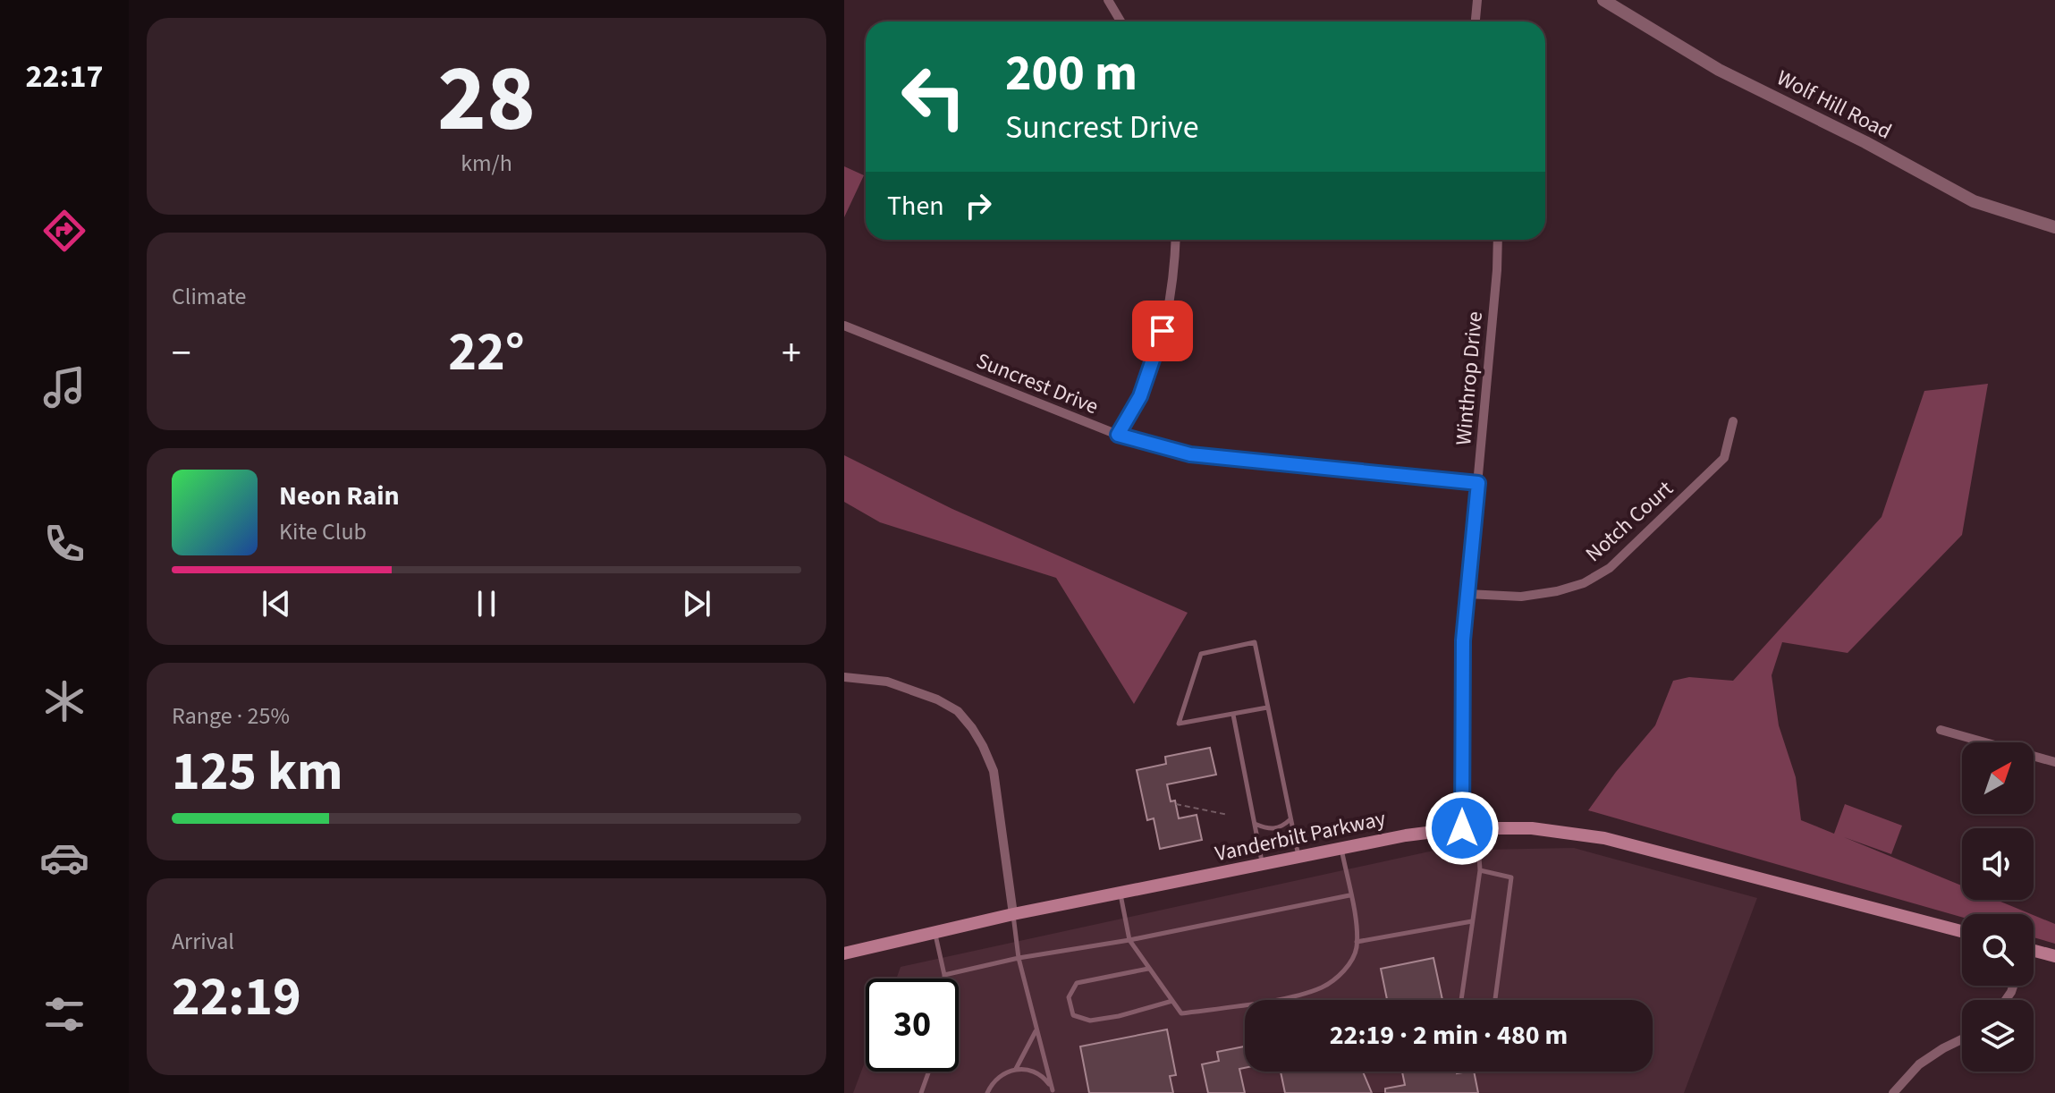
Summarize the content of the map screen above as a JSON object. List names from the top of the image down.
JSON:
{
  "streets": {
    "main road": ["Vanderbilt Parkway"],
    "street": [
      "Wolf Hill Road",
      "Winthrop Drive",
      "Suncrest Drive",
      "Notch Court"
    ]
  },
  "crossings": [
    ["Winthrop Drive", "Suncrest Drive"],
    ["Winthrop Drive", "Notch Court"],
    ["Winthrop Drive", "Vanderbilt Parkway"]
  ],
  "north": "top right",
  "page": {
    "tabs": "22:17",
    "tile": [
      ["28", "km/h"],
      "Climate",
      ["Range · 25%", "125 km"],
      ["Arrival", "22:19"]
    ],
    "turn": ["200 m", "Suncrest Drive"],
    "then": "Then",
    "heat": ["−", "22°", "+"],
    "song": ["Neon Rain", "Kite Club"],
    "limit": "30",
    "trip": "22:19 · 2 min · 480 m"
  }
}
